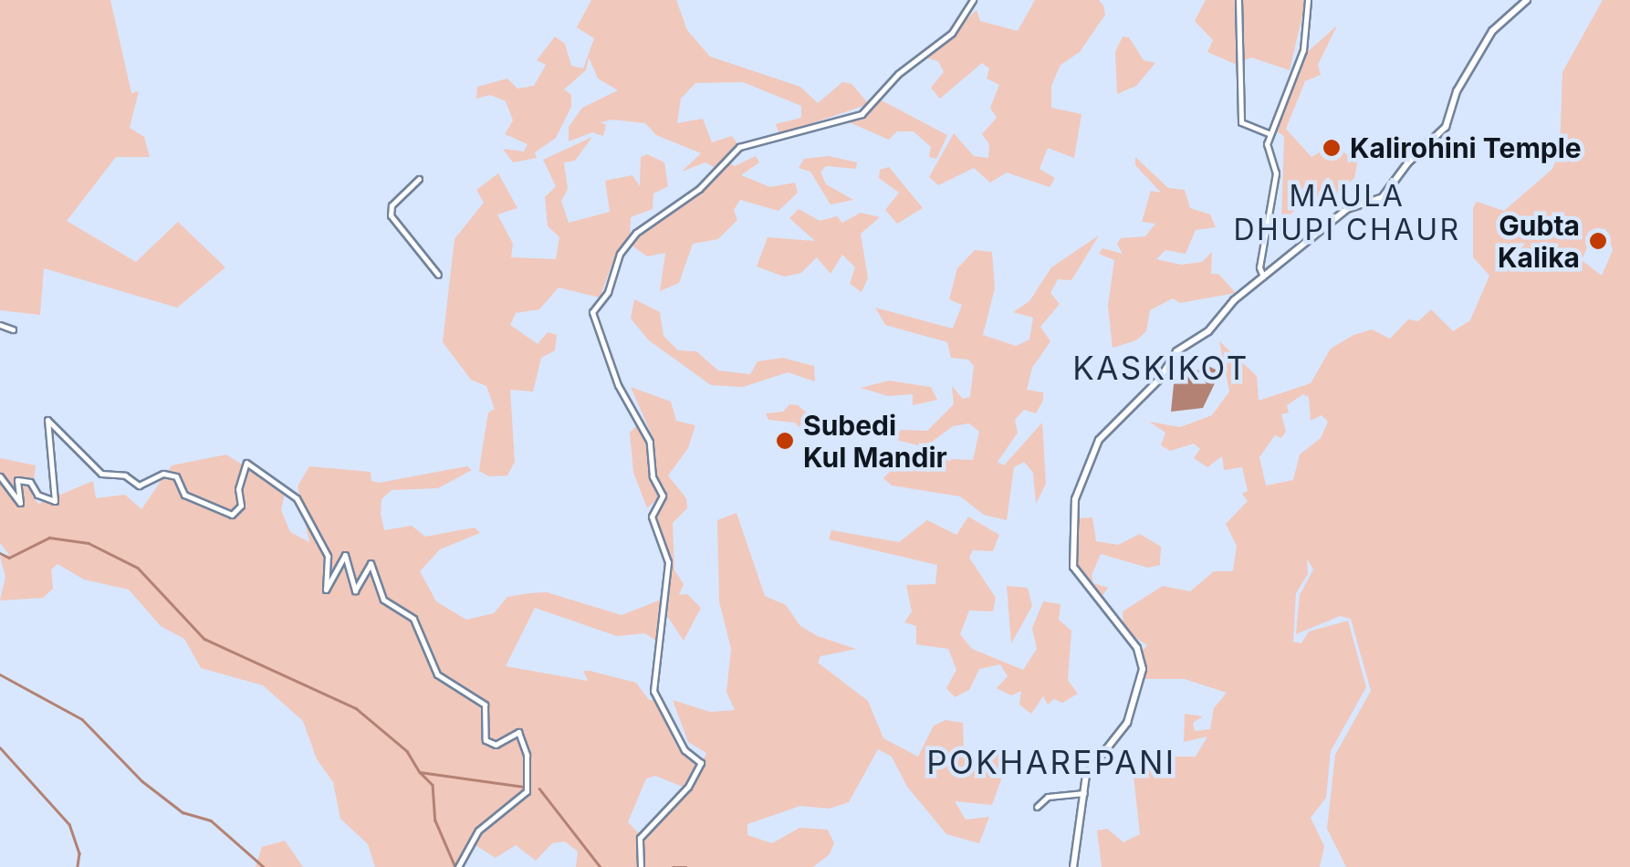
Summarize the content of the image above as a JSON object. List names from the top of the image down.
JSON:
{
  "districts": ["MAULA DHUPI CHAUR", "KASKIKOT", "POKHAREPANI"],
  "places": ["Kalirohini Temple", "Gubta Kalika", "Subedi Kul Mandir"]
}
